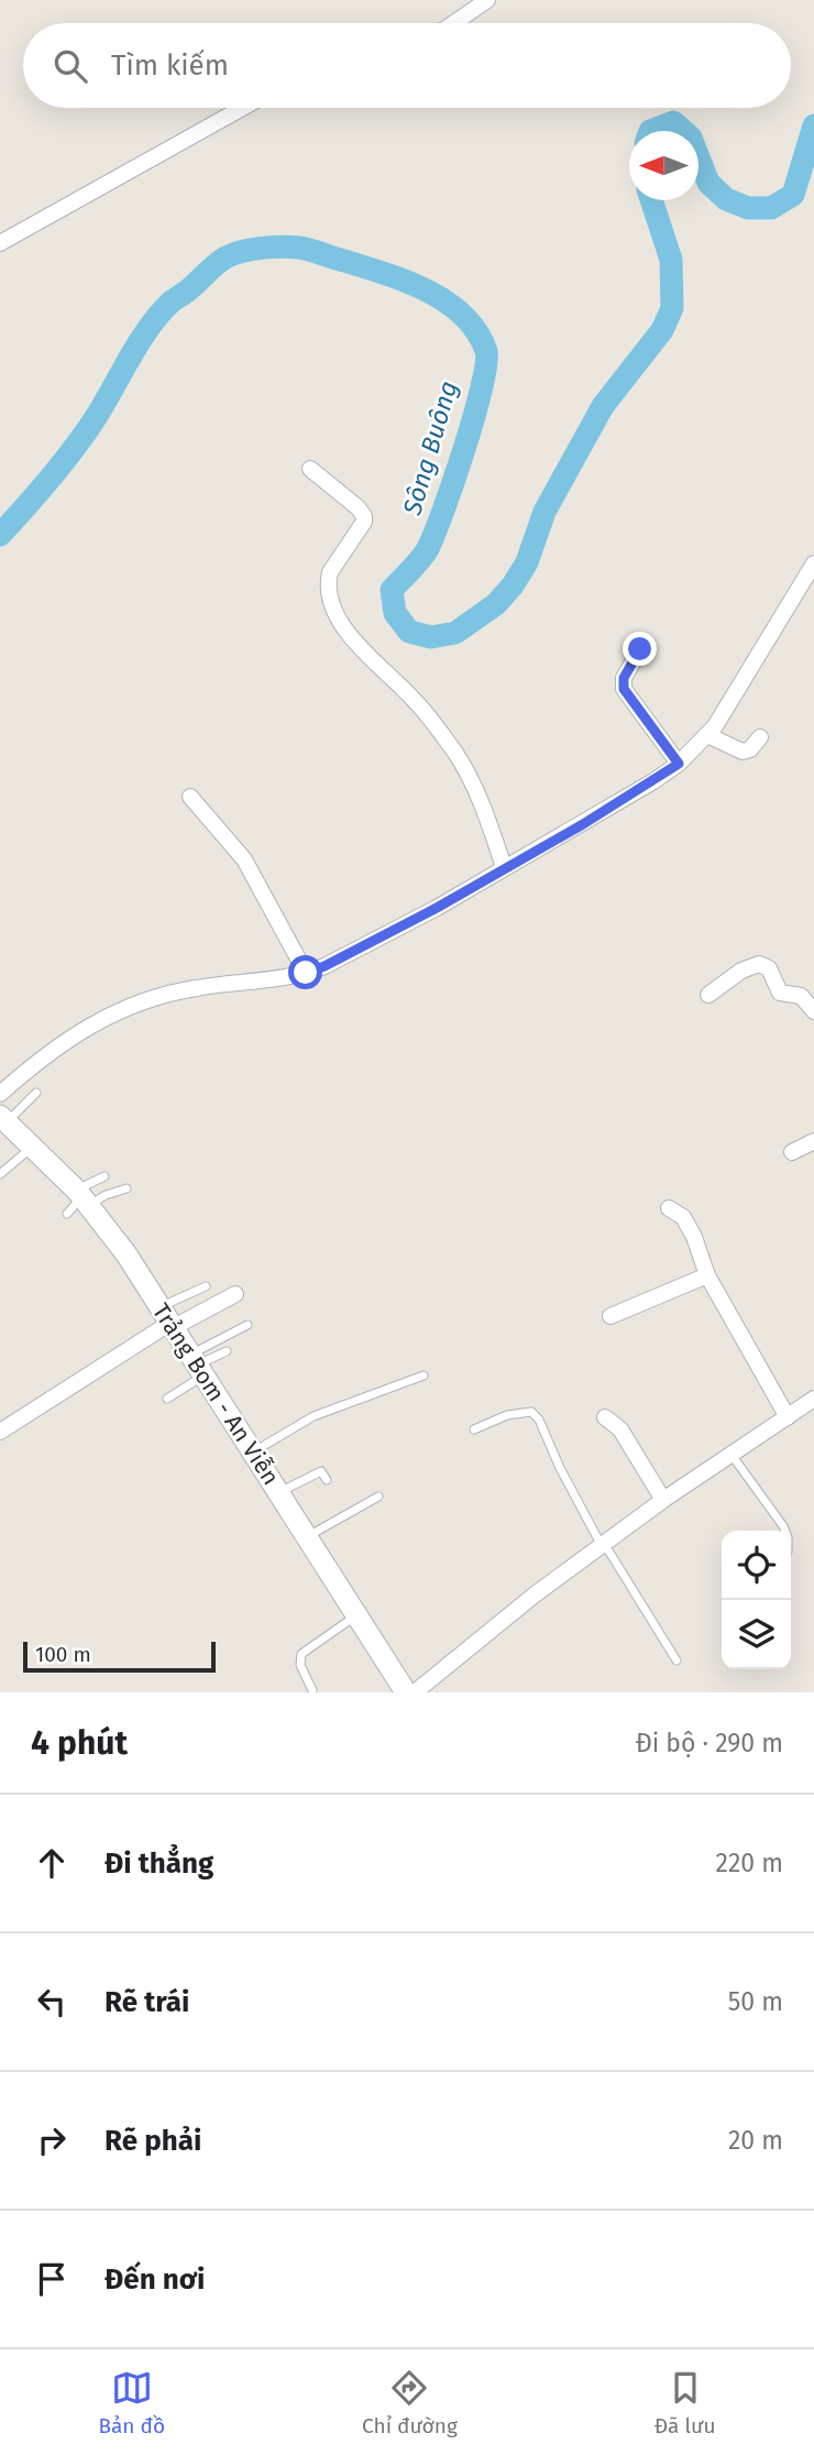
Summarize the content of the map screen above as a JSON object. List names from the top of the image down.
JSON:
{
  "streets": {
    "main road": ["Trảng Bom - An Viễn"]
  },
  "water": ["Sông Buông"],
  "scale_bar": "100 m",
  "north": "left",
  "page": {
    "search": "Tìm kiếm",
    "scale": "100 m",
    "heading": ["4 phút", "Đi bộ · 290 m"],
    "list": [
      ["Đi thẳng", "220 m"],
      ["Rẽ trái", "50 m"],
      ["Rẽ phải", "20 m"],
      "Đến nơi"
    ],
    "nav": ["Bản đồ", "Chỉ đường", "Đã lưu"]
  }
}
